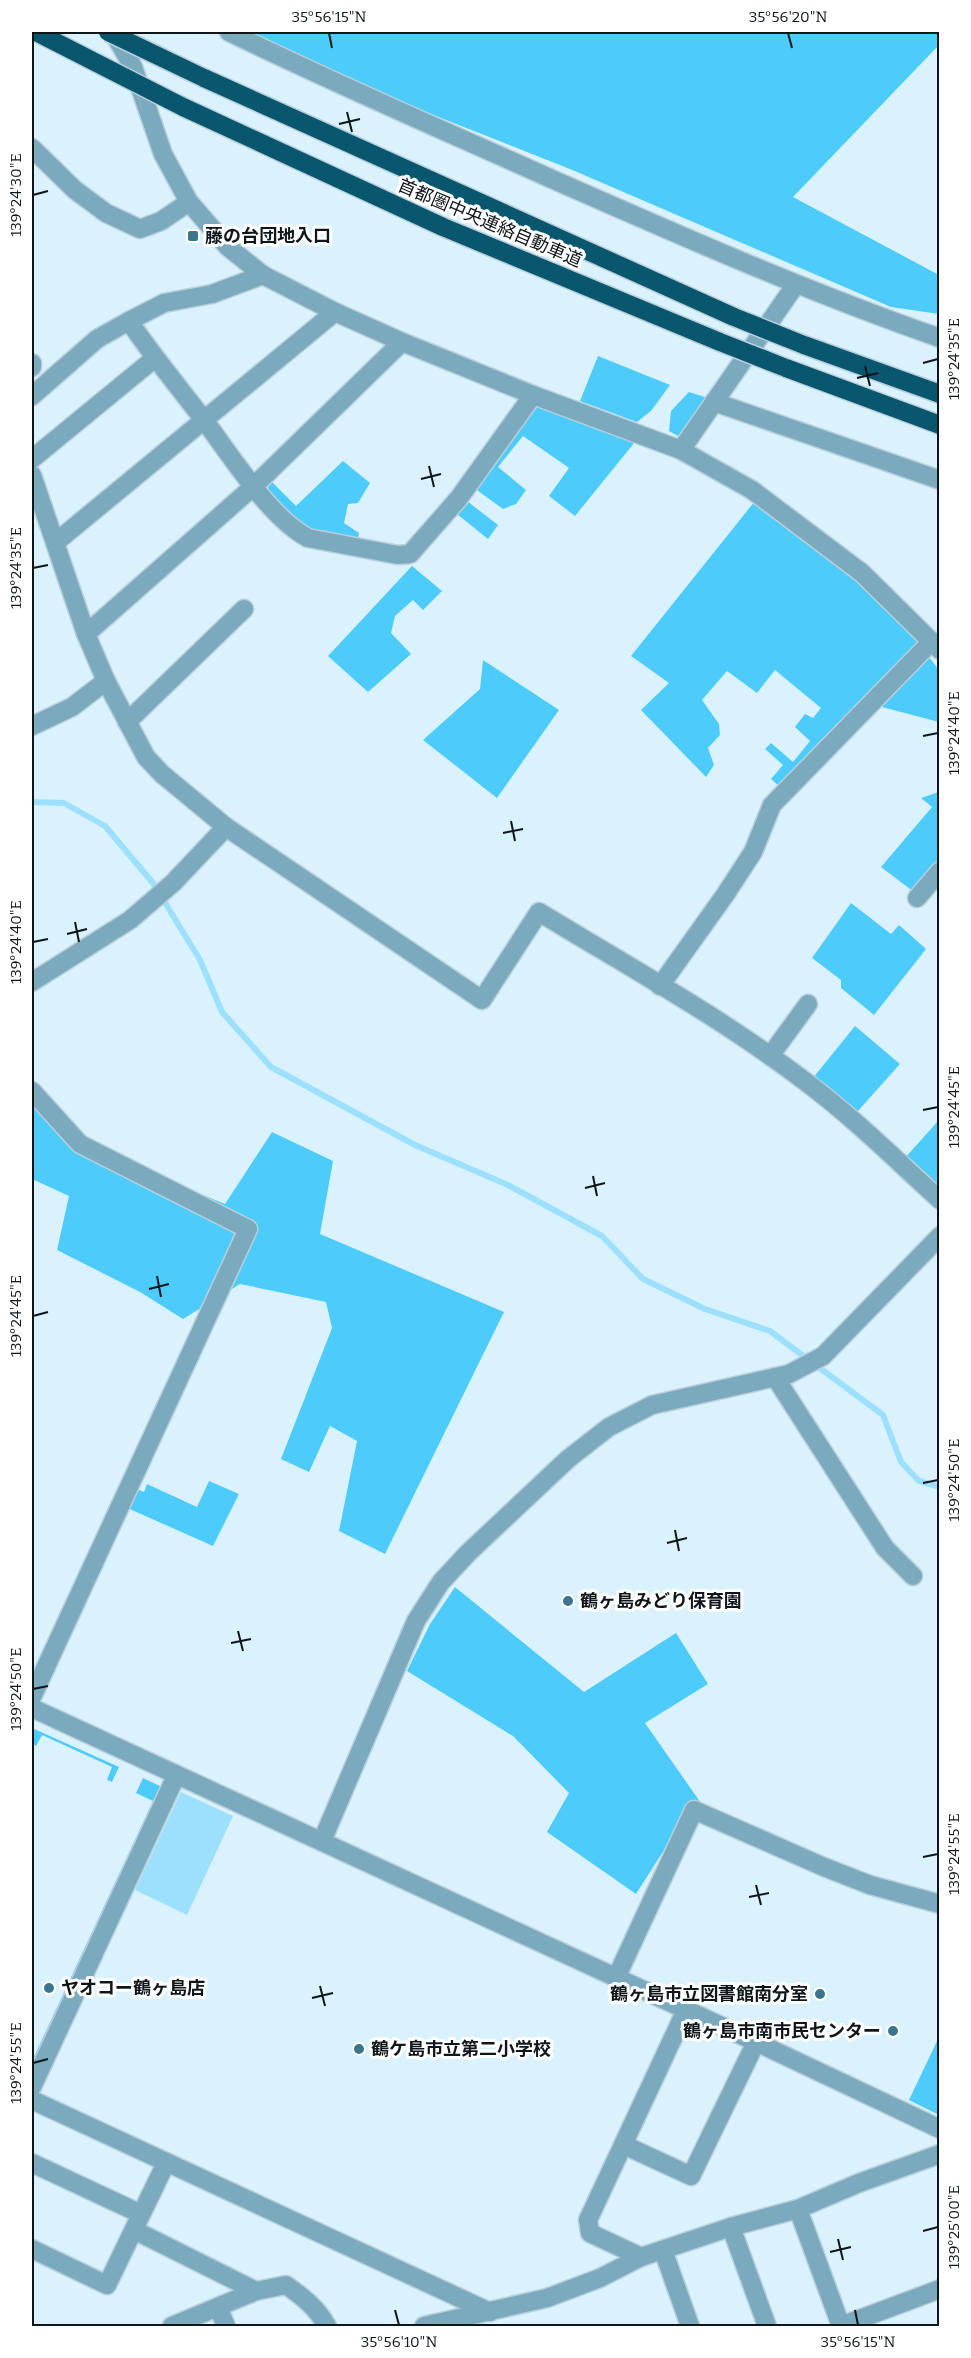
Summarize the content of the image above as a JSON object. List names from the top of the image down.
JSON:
{
  "streets": {
    "highway": ["首都圏中央連絡自動車道"]
  },
  "places": {
    "transit": ["藤の台団地入口"],
    "other": [
      "鶴ヶ島みどり保育園",
      "ヤオコー鶴ヶ島店",
      "鶴ヶ島市立図書館南分室",
      "鶴ヶ島市南市民センター",
      "鶴ケ島市立第二小学校"
    ]
  },
  "coordinates": [
    "35°56'15\"N",
    "35°56'20\"N",
    "139°24'30\"E",
    "139°24'35\"E",
    "139°24'40\"E",
    "139°24'45\"E",
    "139°24'50\"E",
    "139°24'55\"E",
    "139°25'00\"E",
    "35°56'10\"N"
  ]
}
